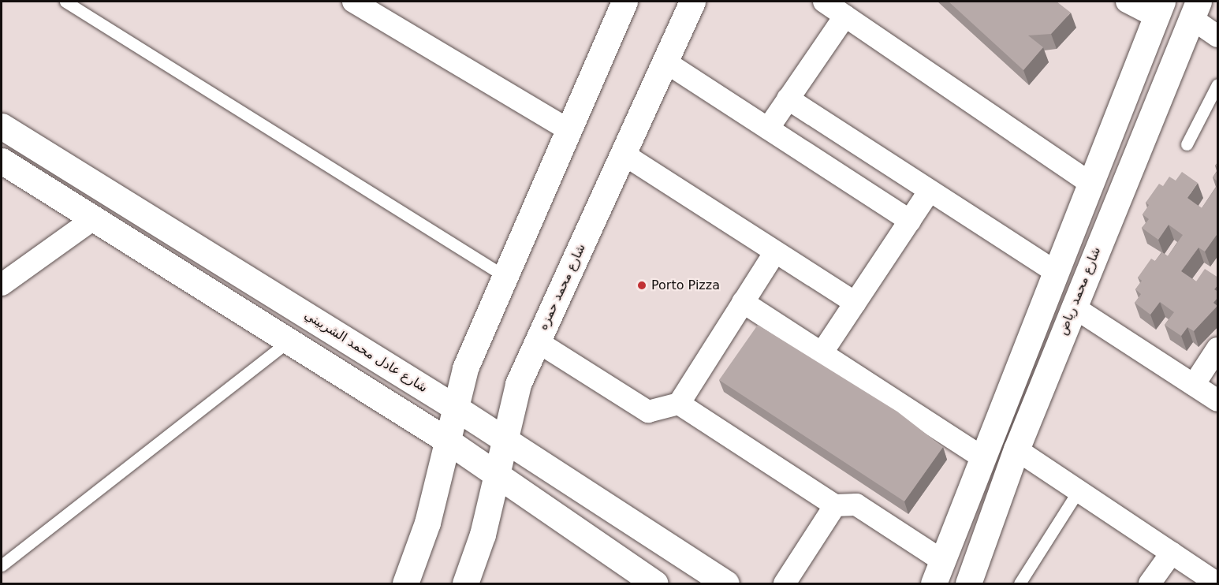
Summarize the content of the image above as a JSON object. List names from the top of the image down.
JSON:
{
  "streets": {
    "street": ["شارع محمد حمزه", "شارع محمد رياض", "شارع عادل محمد الشربيني"]
  },
  "crossings": [
    ["شارع محمد حمزه", "شارع عادل محمد الشربيني"]
  ],
  "places": ["Porto Pizza"]
}
